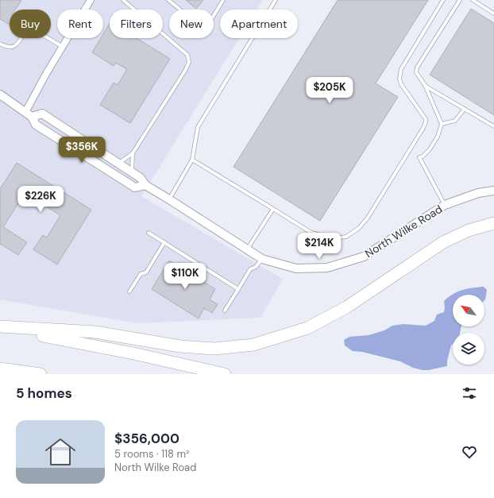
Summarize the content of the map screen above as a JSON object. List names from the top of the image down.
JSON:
{
  "streets": {
    "street": ["North Wilke Road"]
  },
  "north": "top left",
  "page": {
    "chip": [
      "Buy",
      "Rent",
      "Filters",
      "New",
      "Apartment"
    ],
    "price": [
      "$205K",
      "$356K",
      "$226K",
      "$214K",
      "$110K"
    ],
    "heading": "5 homes",
    "list": [
      {
        "name": "$356,000",
        "note": "5 rooms · 118 m² · North Wilke Road"
      }
    ]
  }
}
